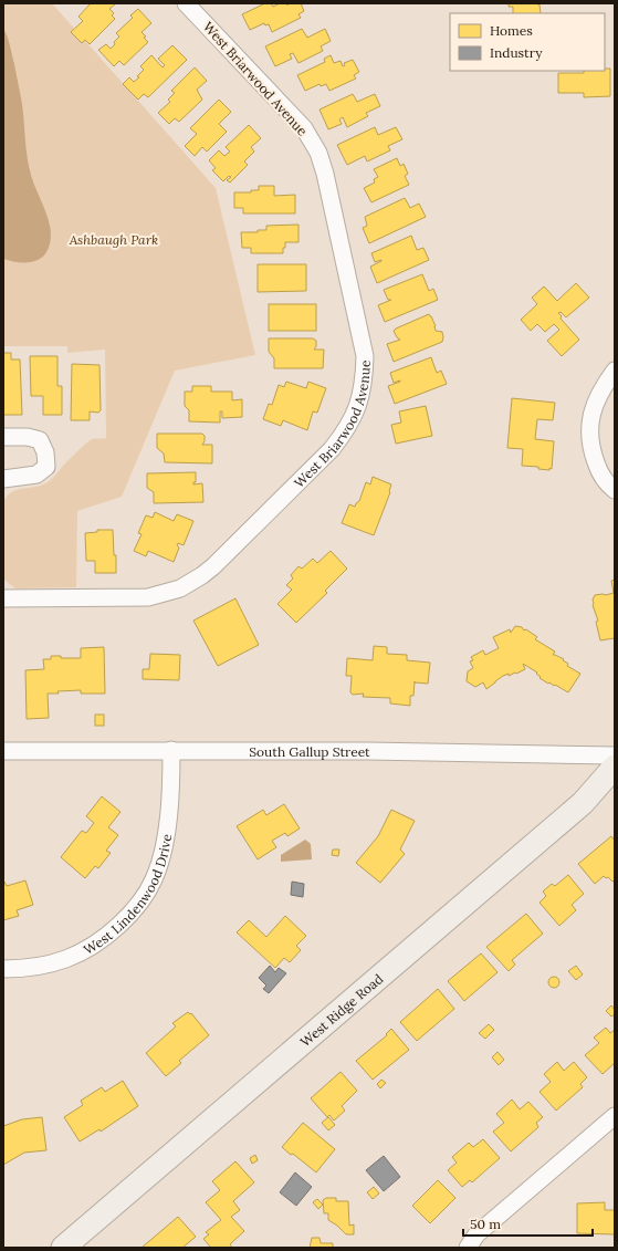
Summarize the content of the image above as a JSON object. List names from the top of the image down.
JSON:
{
  "streets": {
    "street": [
      "West Briarwood Avenue",
      "South Gallup Street",
      "West Lindenwood Drive",
      "West Ridge Road"
    ]
  },
  "crossings": [
    ["South Gallup Street", "West Lindenwood Drive"]
  ],
  "parks": ["Ashbaugh Park"],
  "legend": ["Homes", "Industry"],
  "scale_bar": "50 m"
}
